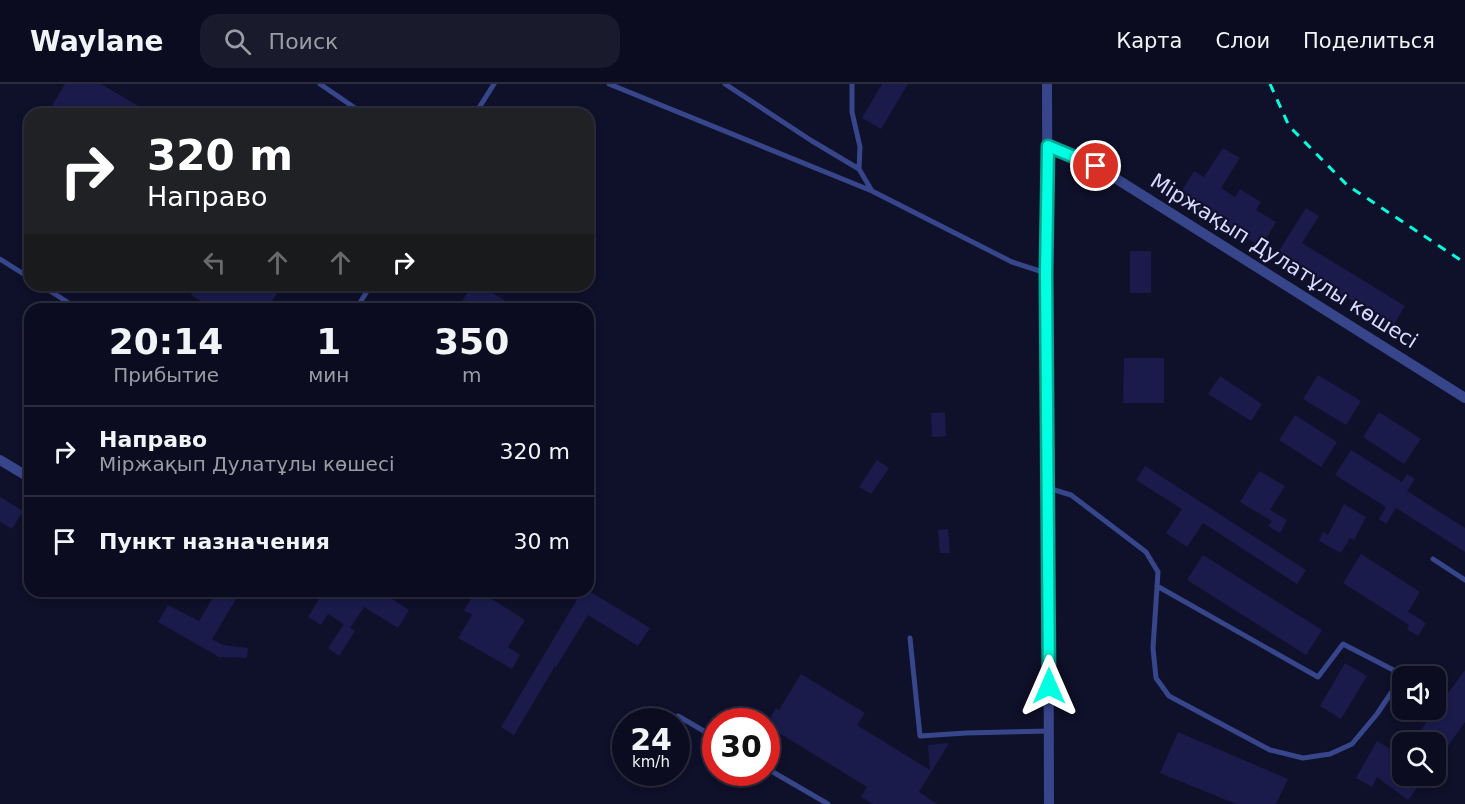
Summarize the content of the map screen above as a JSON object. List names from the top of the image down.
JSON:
{
  "streets": {
    "street": ["Міржақып Дулатұлы көшесі"]
  },
  "page": {
    "header": "Waylane",
    "search": "Поиск",
    "nav": ["Карта", "Слои", "Поделиться"],
    "turn": ["320 m", "Направо"],
    "eta": [
      "20:14",
      "Прибытие",
      "1",
      "мин",
      "350",
      "m"
    ],
    "list": [
      {
        "name": "Направо",
        "note": "Міржақып Дулатұлы көшесі",
        "value": "320 m"
      },
      {
        "name": "Пункт назначения",
        "value": "30 m"
      }
    ],
    "speed": "24 km/h",
    "limit": "30"
  }
}
